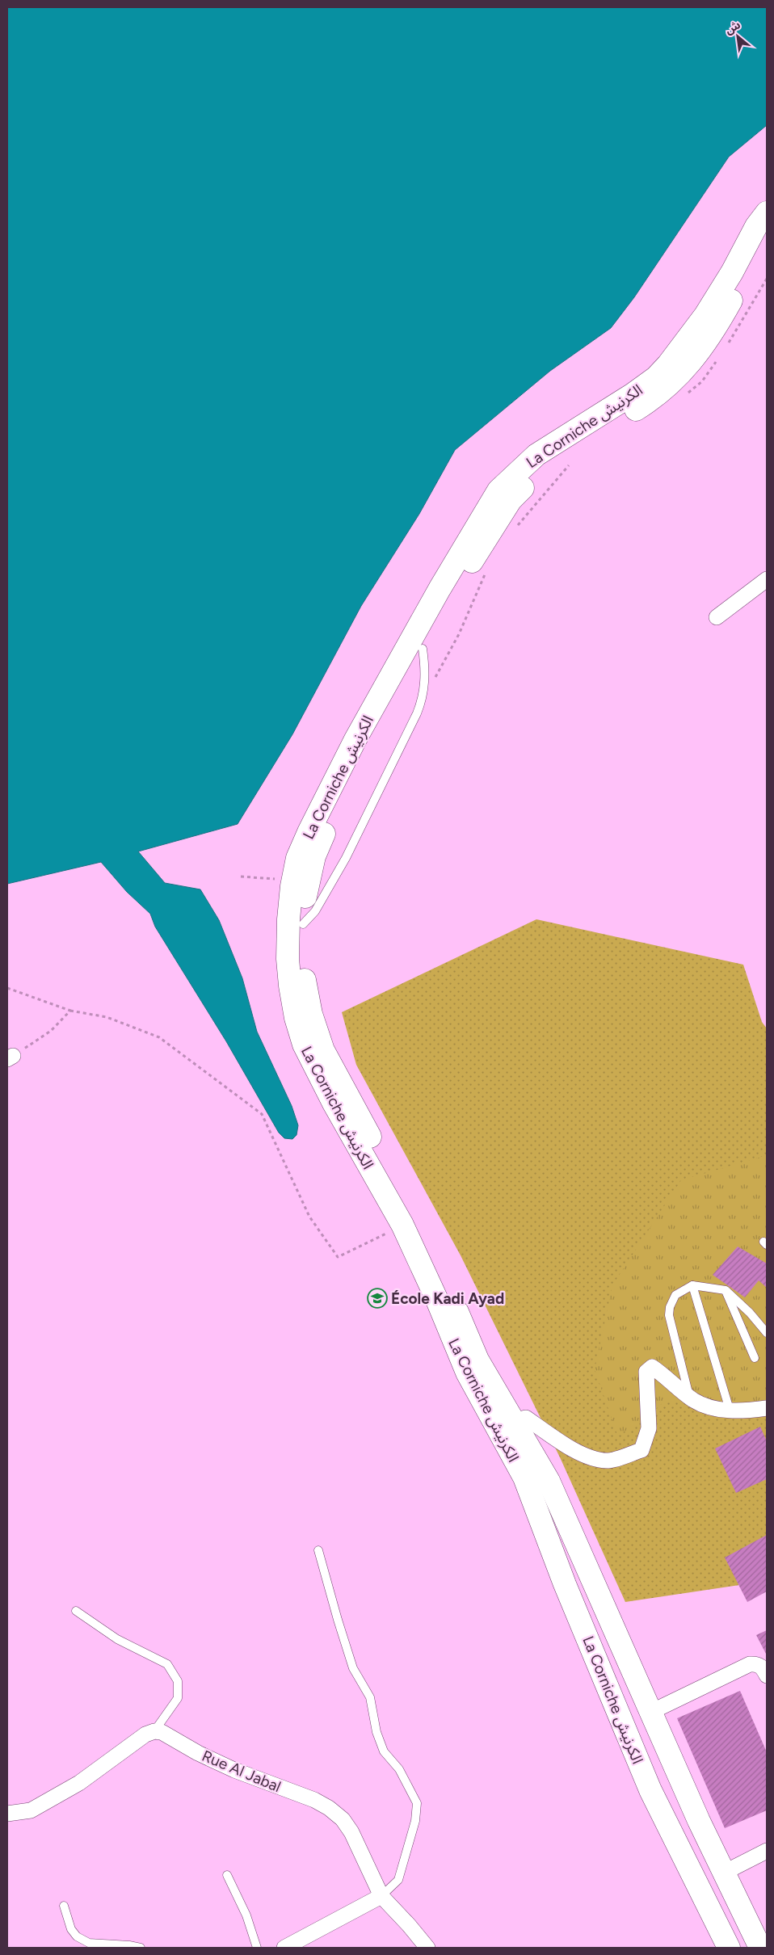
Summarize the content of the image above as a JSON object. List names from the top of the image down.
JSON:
{
  "streets": {
    "main road": ["La Corniche الكرنيش"],
    "street": ["Rue Al Jabal"]
  },
  "places": {
    "school or university": ["École Kadi Ayad"]
  },
  "north": "top left"
}
